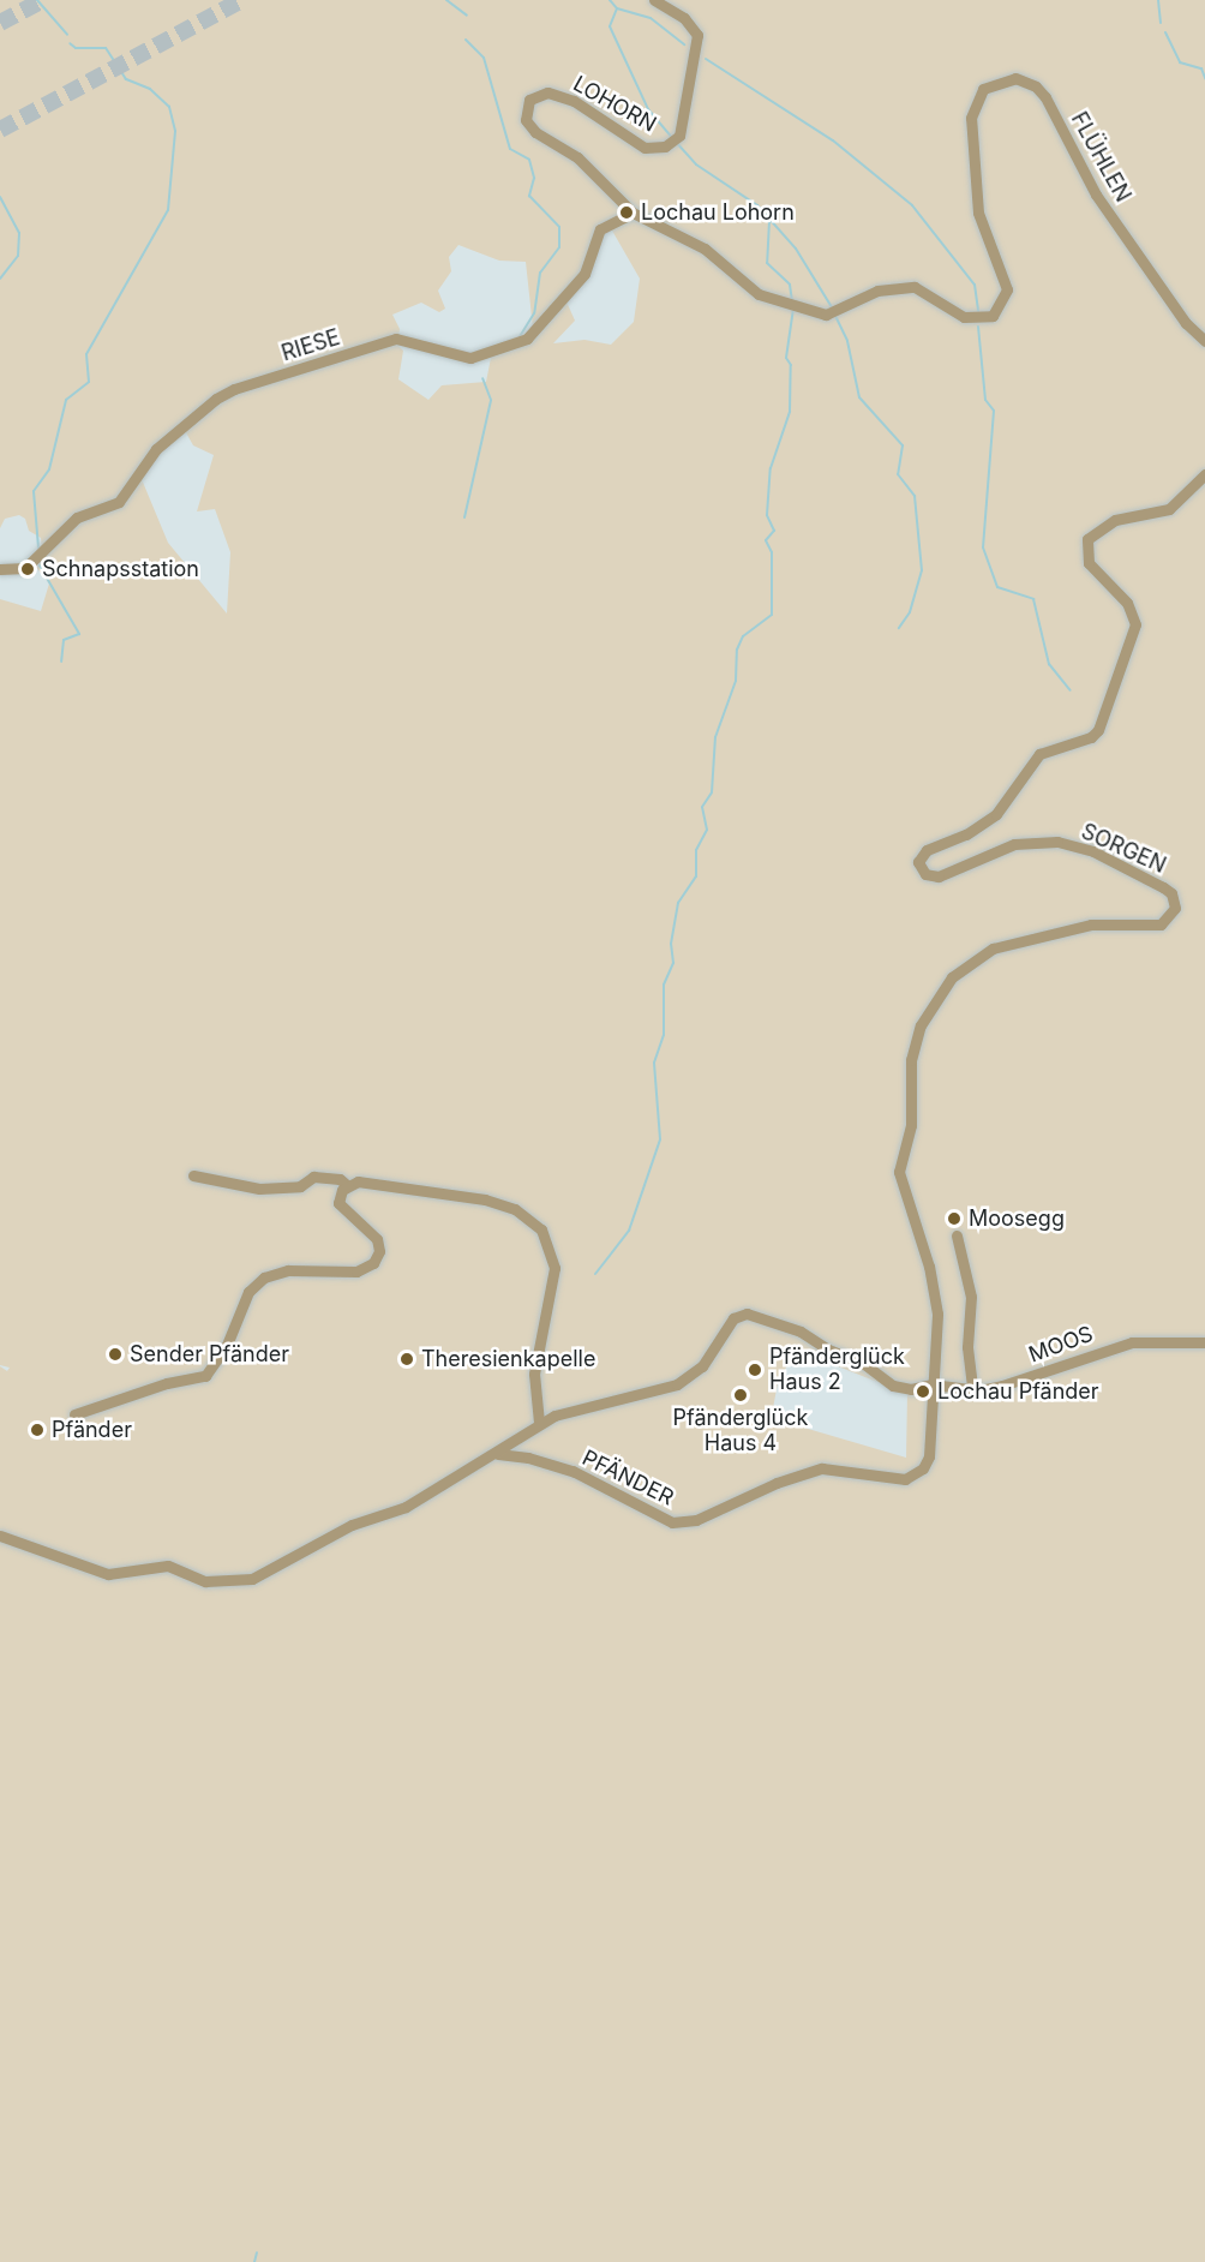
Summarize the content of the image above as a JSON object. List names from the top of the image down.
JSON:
{
  "streets": {
    "street": [
      "LOHORN",
      "FLÜHLEN",
      "RIESE",
      "SORGEN",
      "MOOS",
      "PFÄNDER"
    ]
  },
  "crossings": [
    ["LOHORN", "FLÜHLEN"],
    ["LOHORN", "RIESE"],
    ["SORGEN", "MOOS"],
    ["SORGEN", "PFÄNDER"],
    ["MOOS", "PFÄNDER"]
  ],
  "places": [
    "Lochau Lohorn",
    "Schnapsstation",
    "Moosegg",
    "Sender Pfänder",
    "Theresienkapelle",
    "Pfänderglück Haus 2",
    "Lochau Pfänder",
    "Pfänderglück Haus 4",
    "Pfänder"
  ]
}
